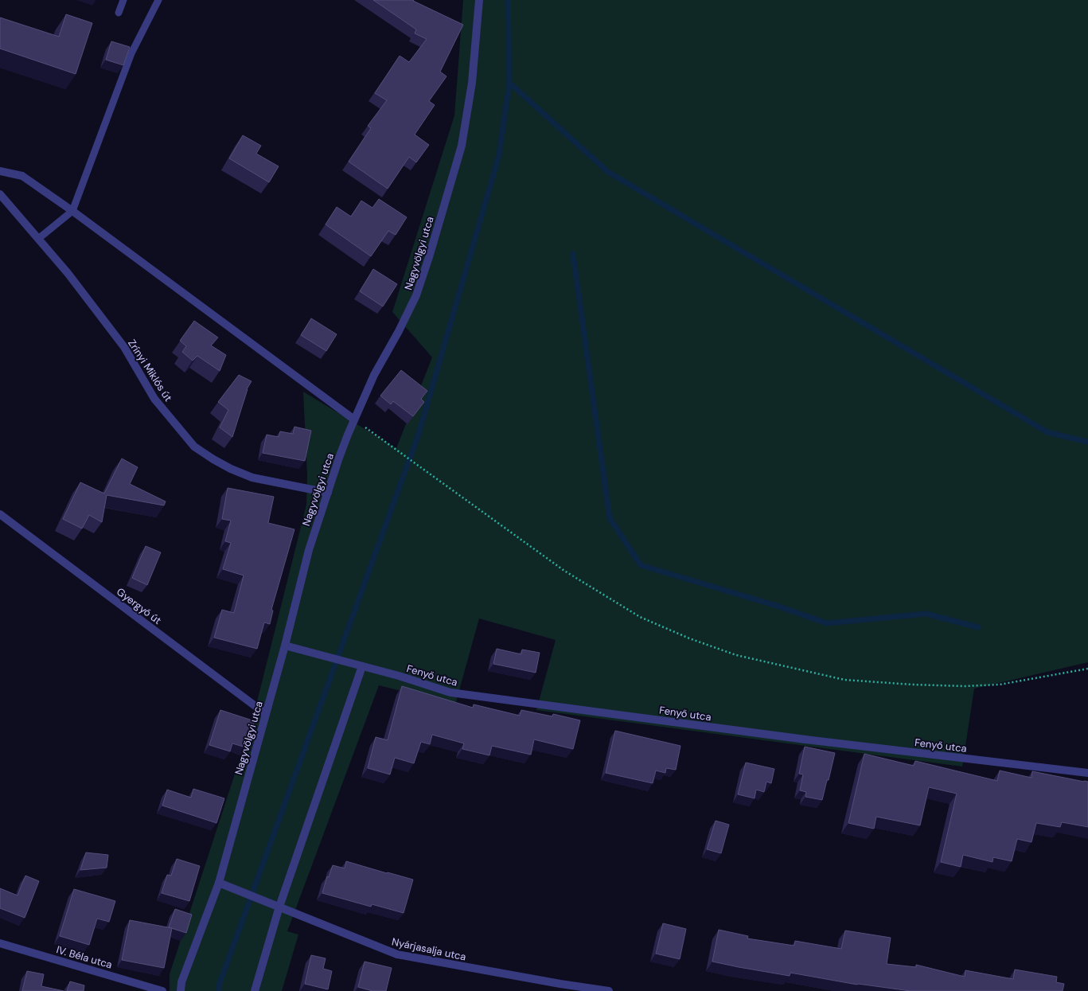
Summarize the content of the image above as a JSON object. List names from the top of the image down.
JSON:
{
  "streets": {
    "street": [
      "Nagyvölgyi utca",
      "Zrínyi Miklós út",
      "Gyergyó út",
      "Fenyő utca",
      "Nyárjasalja utca",
      "IV. Béla utca"
    ]
  },
  "crossings": [
    ["Nagyvölgyi utca", "Zrínyi Miklós út"],
    ["Nagyvölgyi utca", "Gyergyó út"],
    ["Nagyvölgyi utca", "Fenyő utca"],
    ["Nagyvölgyi utca", "Nyárjasalja utca"]
  ]
}
